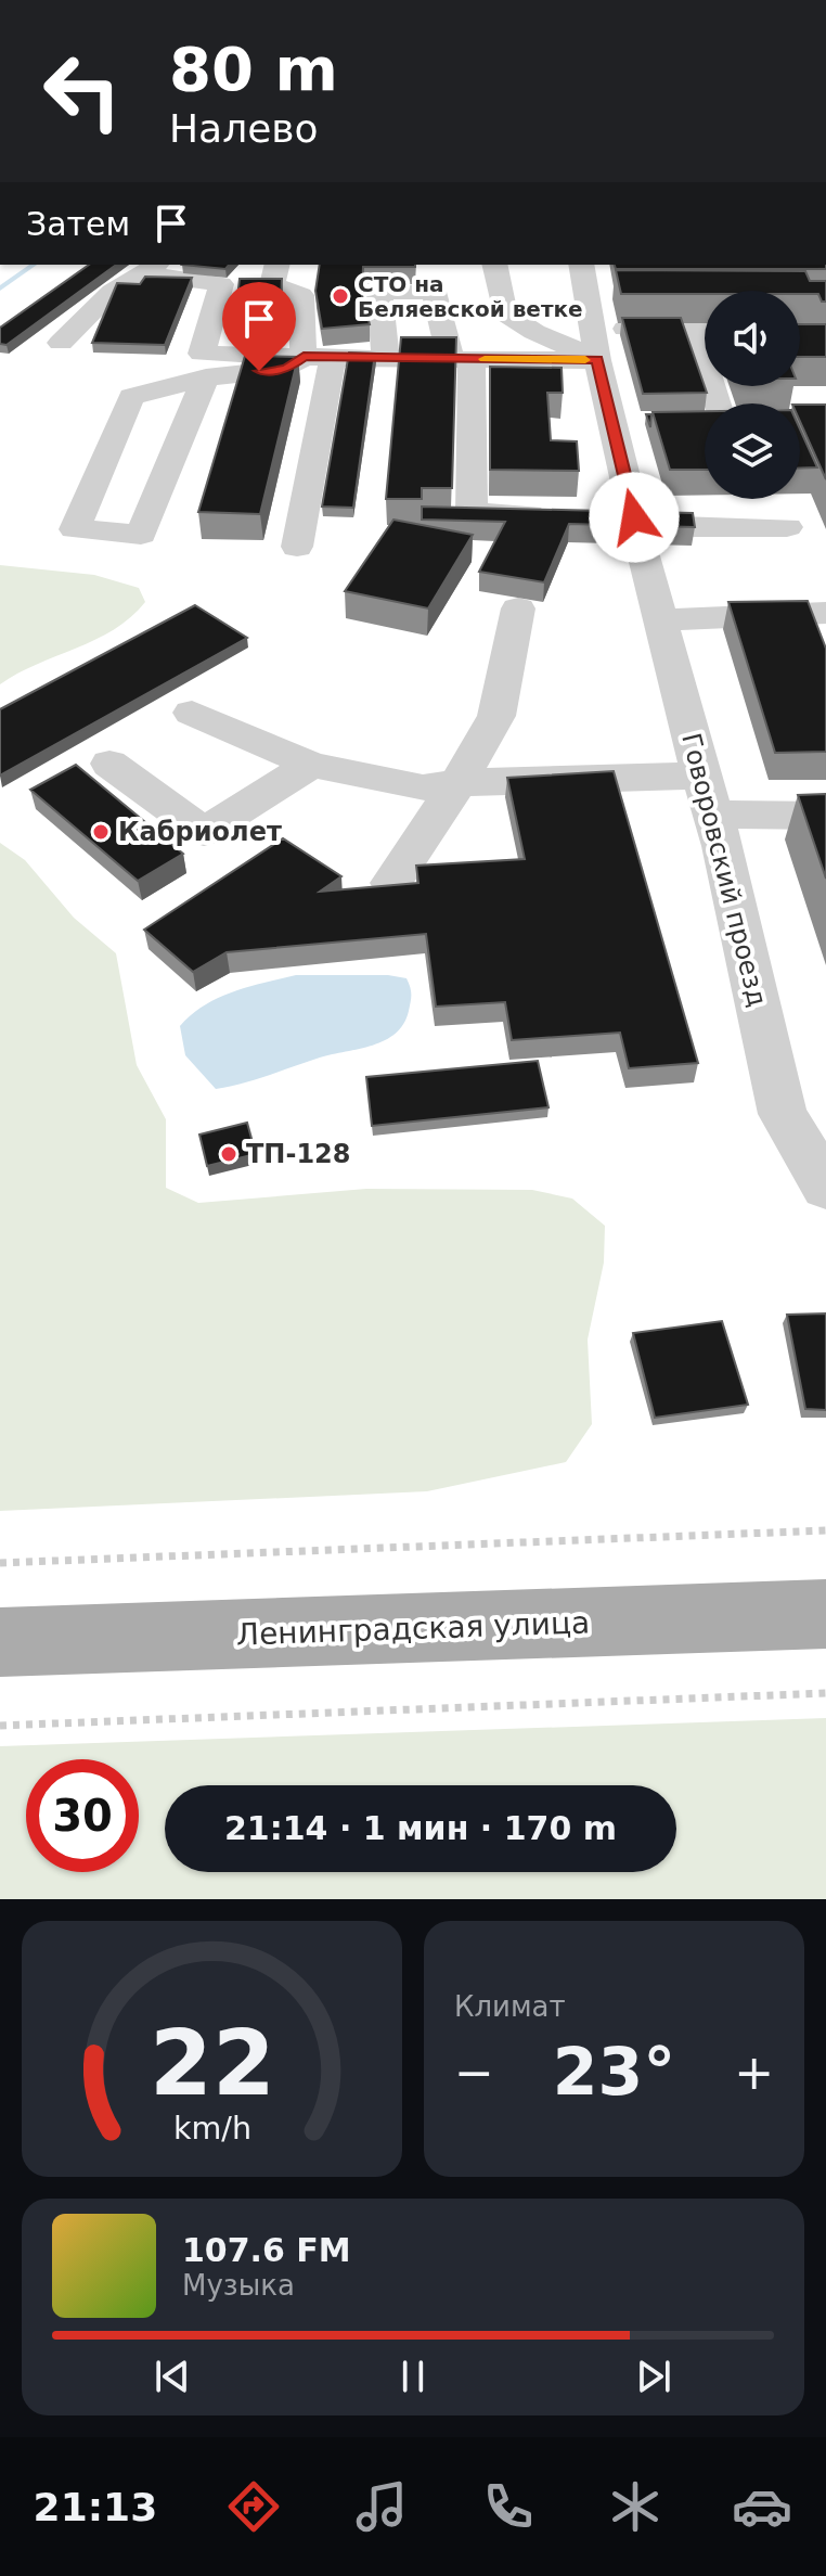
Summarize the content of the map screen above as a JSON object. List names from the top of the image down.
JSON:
{
  "streets": {
    "main road": ["Ленинградская улица"],
    "street": ["Говоровский проезд"]
  },
  "places": ["СТО на Беляевской ветке", "Кабриолет", "ТП-128"],
  "page": {
    "turn": ["80 m", "Налево"],
    "then": "Затем",
    "limit": "30",
    "trip": "21:14 · 1 мин · 170 m",
    "tile": "Климат",
    "heat": ["−", "23°", "+"],
    "song": ["107.6 FM", "Музыка"],
    "tabs": "21:13",
    "gauge": ["22", "km/h"]
  }
}
